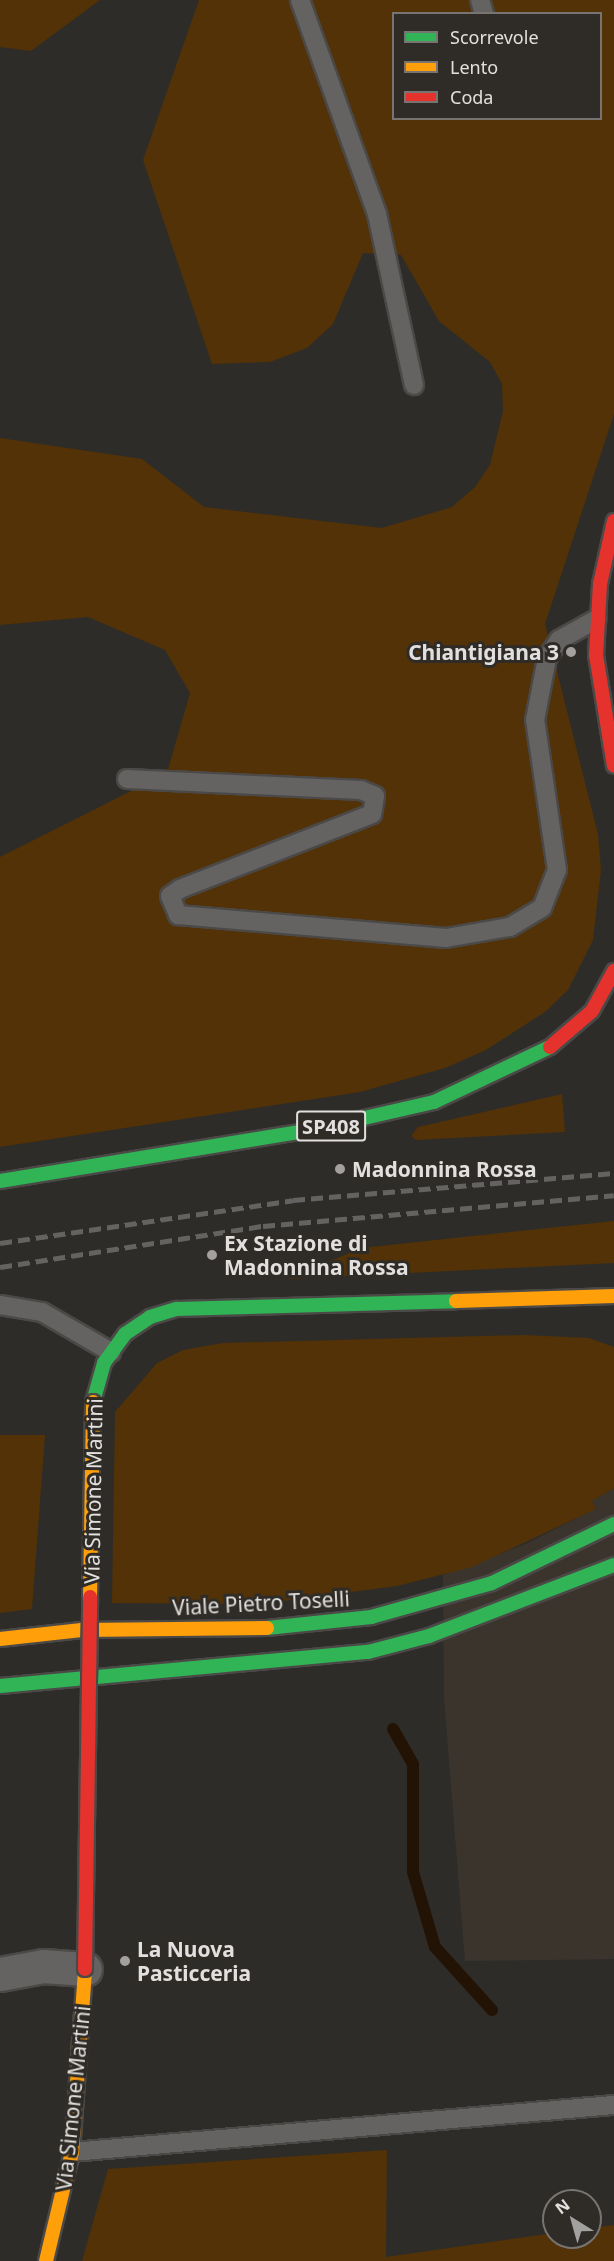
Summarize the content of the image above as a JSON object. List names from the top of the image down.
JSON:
{
  "streets": {
    "main road": ["SP408", "Via Simone Martini", "Viale Pietro Toselli"]
  },
  "places": [
    "Chiantigiana 3",
    "Madonnina Rossa",
    "Ex Stazione di Madonnina Rossa",
    "La Nuova Pasticceria"
  ],
  "legend": ["Scorrevole", "Lento", "Coda"],
  "north": "top left"
}
